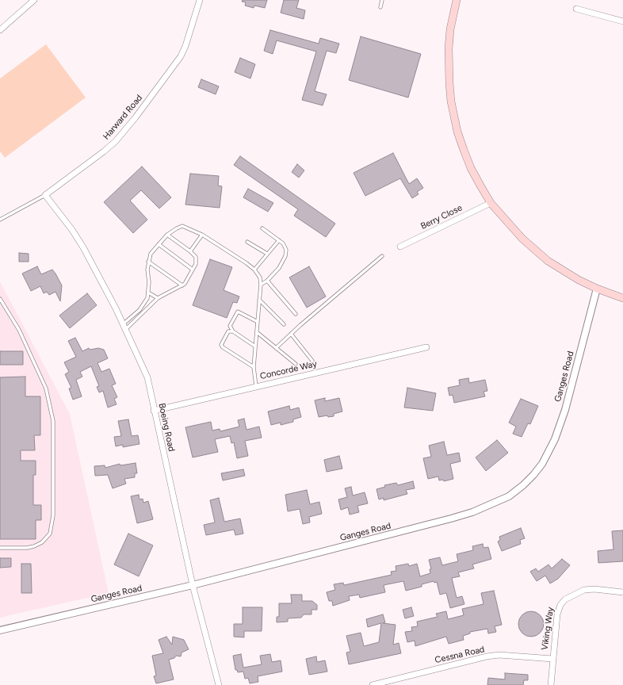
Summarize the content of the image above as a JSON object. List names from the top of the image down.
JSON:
{
  "streets": {
    "street": [
      "Harward Road",
      "Berry Close",
      "Concorde Way",
      "Ganges Road",
      "Boeing Road",
      "Viking Way",
      "Cessna Road"
    ]
  },
  "crossings": [
    ["Harward Road", "Boeing Road"],
    ["Concorde Way", "Boeing Road"],
    ["Ganges Road", "Boeing Road"],
    ["Viking Way", "Cessna Road"]
  ]
}
